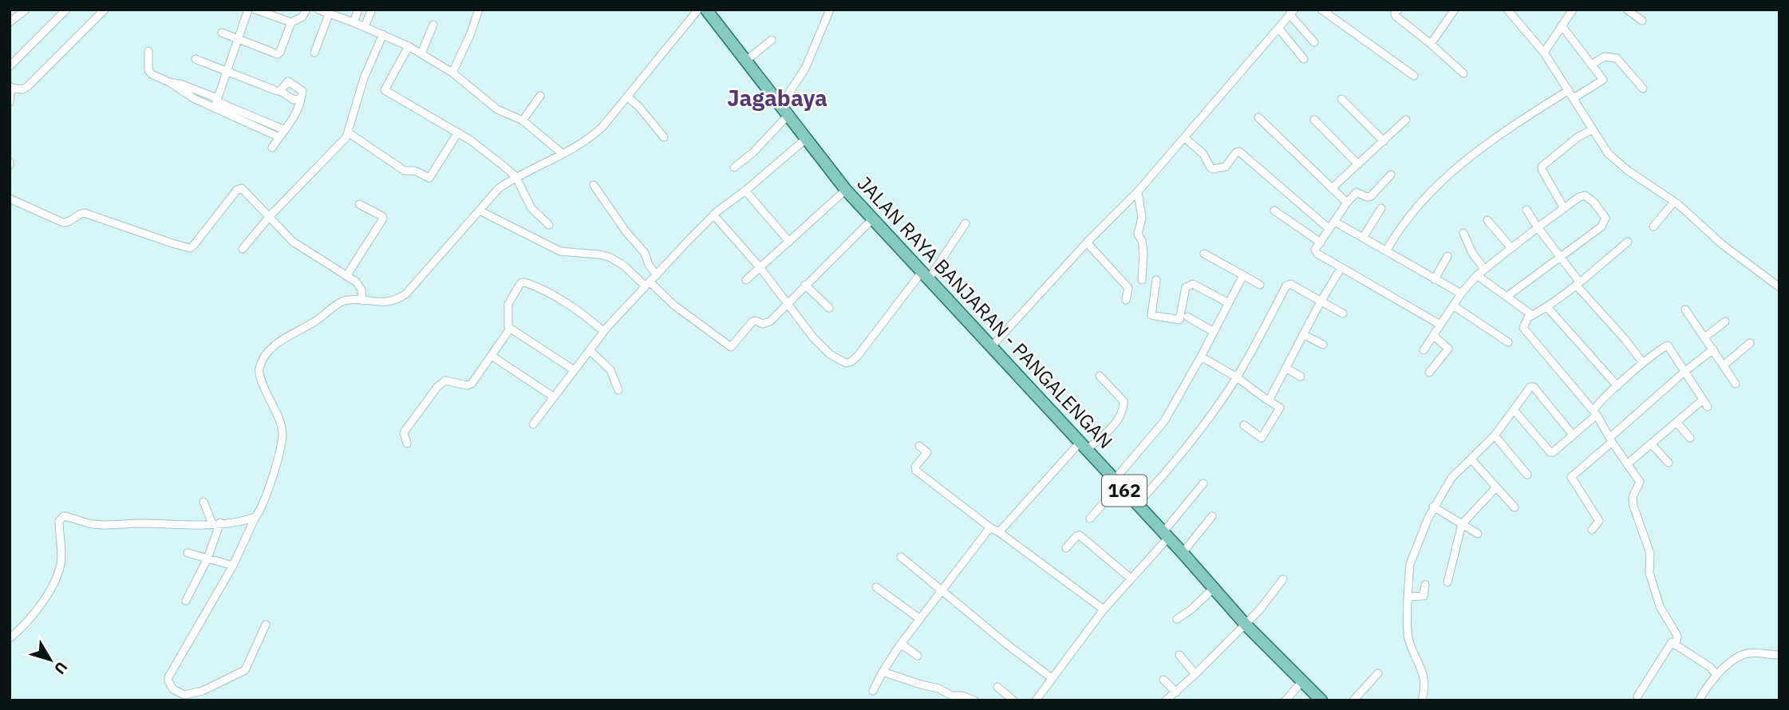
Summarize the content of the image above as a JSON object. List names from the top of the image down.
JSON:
{
  "streets": {
    "main road": ["JALAN RAYA BANJARAN - PANGALENGAN", "162"]
  },
  "districts": ["Jagabaya"],
  "north": "bottom right"
}
